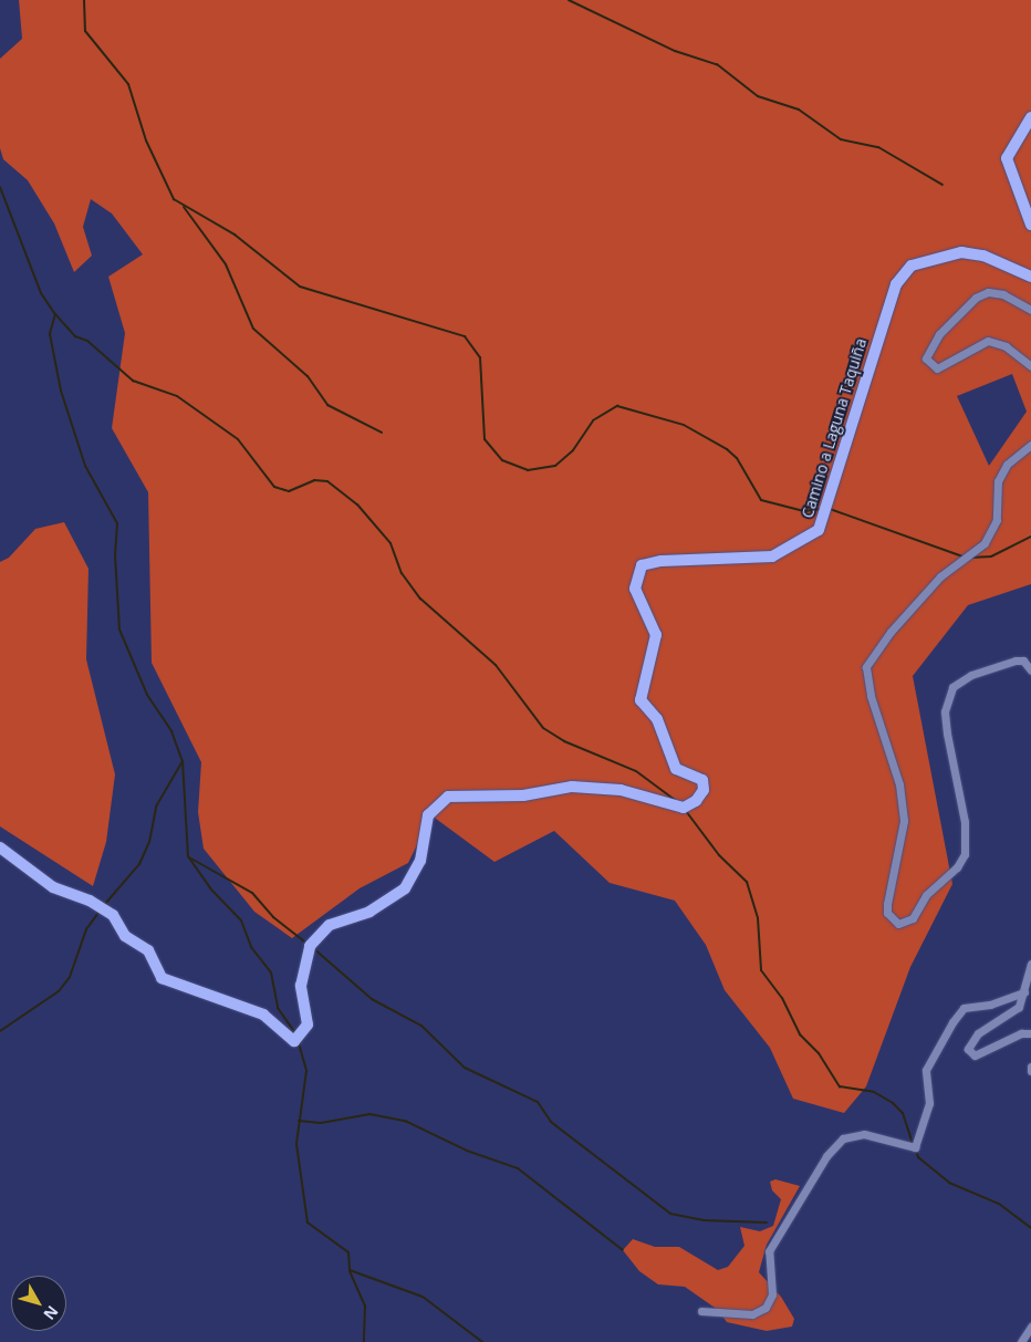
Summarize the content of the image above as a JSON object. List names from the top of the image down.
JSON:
{
  "streets": {
    "street": ["Camino a Laguna Taquiña"]
  },
  "north": "bottom right"
}
